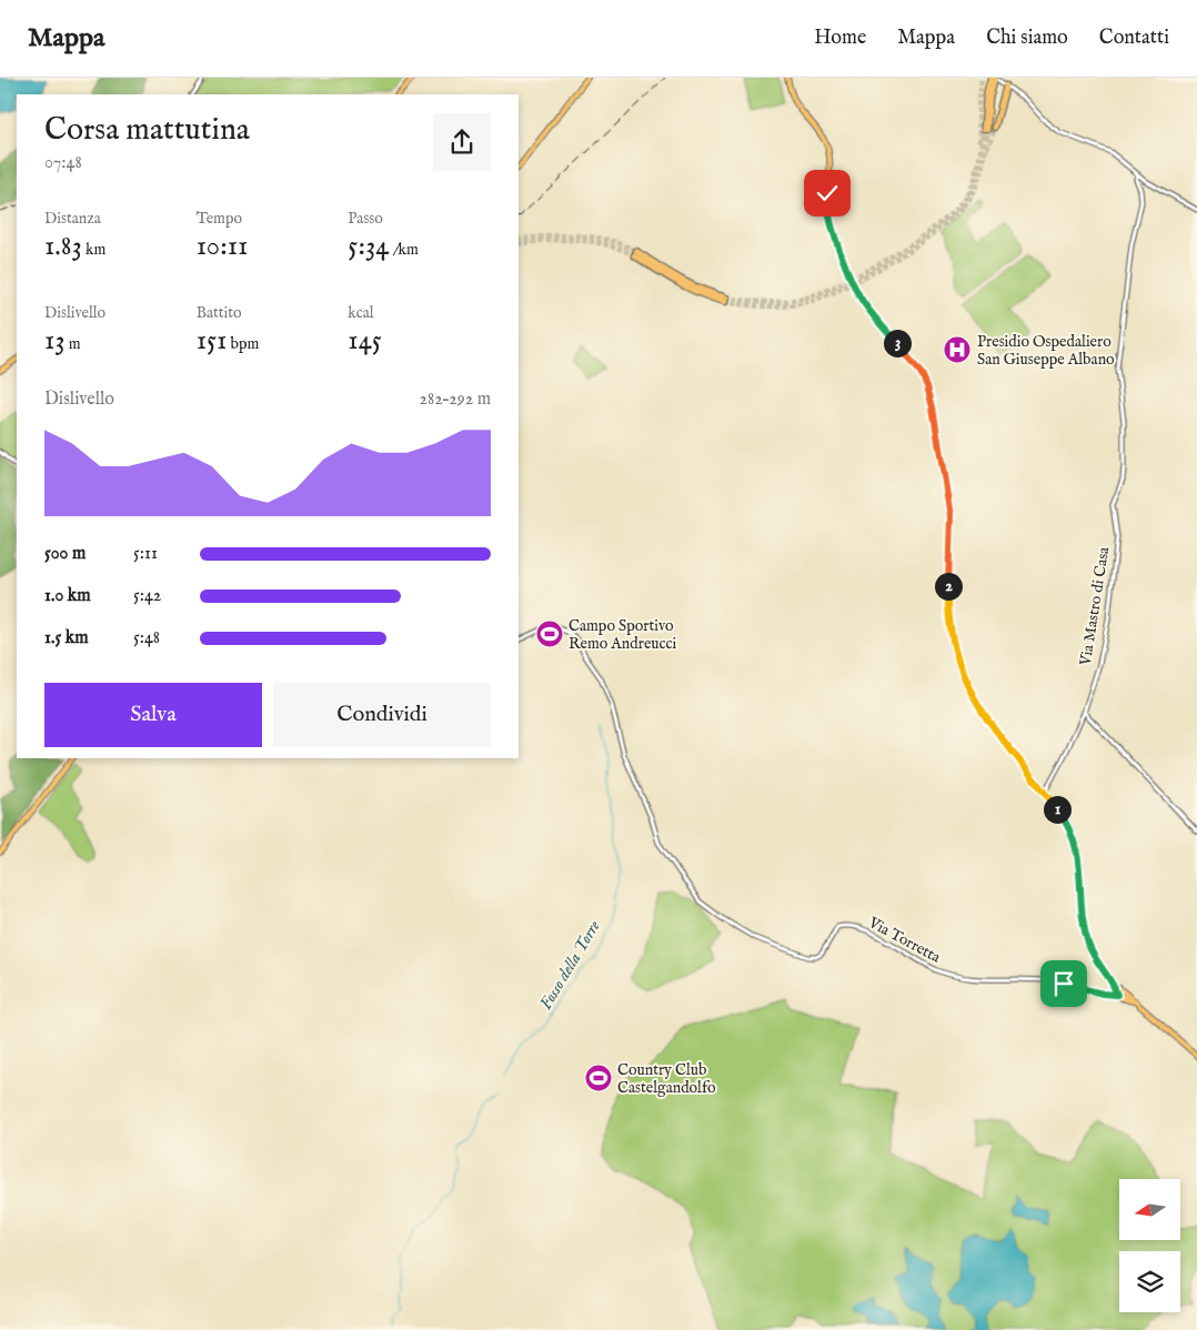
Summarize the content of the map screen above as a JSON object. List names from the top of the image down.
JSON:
{
  "streets": {
    "street": ["Via Mastro di Casa", "Via Torretta"]
  },
  "water": ["Fosso della Torre"],
  "places": {
    "hospital": ["Presidio Ospedaliero San Giuseppe Albano"],
    "sports": ["Campo Sportivo Remo Andreucci", "Country Club Castelgandolfo"]
  },
  "north": "left",
  "page": {
    "header": "Mappa",
    "nav": [
      "Home",
      "Mappa",
      "Chi siamo",
      "Contatti"
    ],
    "heading": ["Corsa mattutina", "07:48"],
    "stats": [
      ["Distanza", "1.83 km"],
      ["Tempo", "10:11"],
      ["Passo", "5:34 /km"],
      ["Dislivello", "13 m"],
      ["Battito", "151 bpm"],
      ["kcal", "145"]
    ],
    "pins": ["3", "2", "1"],
    "chart": ["Dislivello", "282–292 m"],
    "list": [
      {
        "name": "500 m",
        "note": "5:11"
      },
      {
        "name": "1.0 km",
        "note": "5:42"
      },
      {
        "name": "1.5 km",
        "note": "5:48"
      }
    ],
    "buttons": ["Salva", "Condividi"]
  }
}
